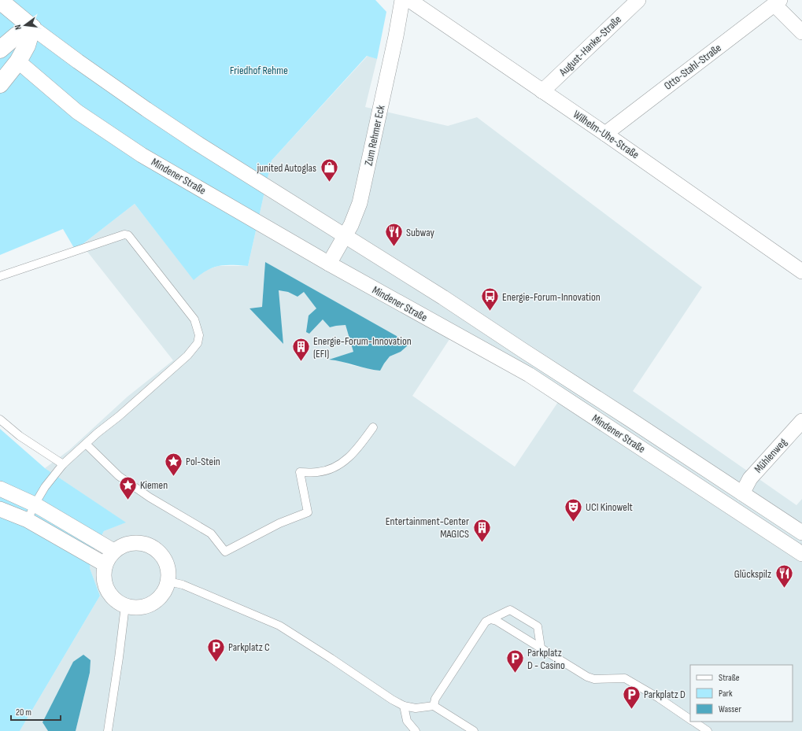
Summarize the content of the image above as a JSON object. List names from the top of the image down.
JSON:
{
  "streets": {
    "main road": ["Mindener Straße"],
    "street": [
      "August-Hanke-Straße",
      "Otto-Stahl-Straße",
      "Wilhelm-Uhe-Straße",
      "Zum Rehmer Eck",
      "Mühlenweg"
    ]
  },
  "crossings": [
    ["August-Hanke-Straße", "Wilhelm-Uhe-Straße"],
    ["Otto-Stahl-Straße", "Wilhelm-Uhe-Straße"],
    ["Zum Rehmer Eck", "Mindener Straße"],
    ["Mindener Straße", "Mühlenweg"]
  ],
  "parks": ["Friedhof Rehme"],
  "places": {
    "shop": ["junited Autoglas"],
    "restaurant": ["Subway", "Glückspilz"],
    "bus stop": ["Energie-Forum-Innovation"],
    "building": ["Energie-Forum-Innovation (EFI)", "Entertainment-Center MAGICS"],
    "place": ["Pol-Stein", "Kiemen"],
    "theatre": ["UCI Kinowelt"],
    "parking": ["Parkplatz C", "Parkplatz D - Casino", "Parkplatz D"]
  },
  "legend": ["Straße", "Park", "Wasser"],
  "scale_bar": "20 m",
  "north": "left"
}
